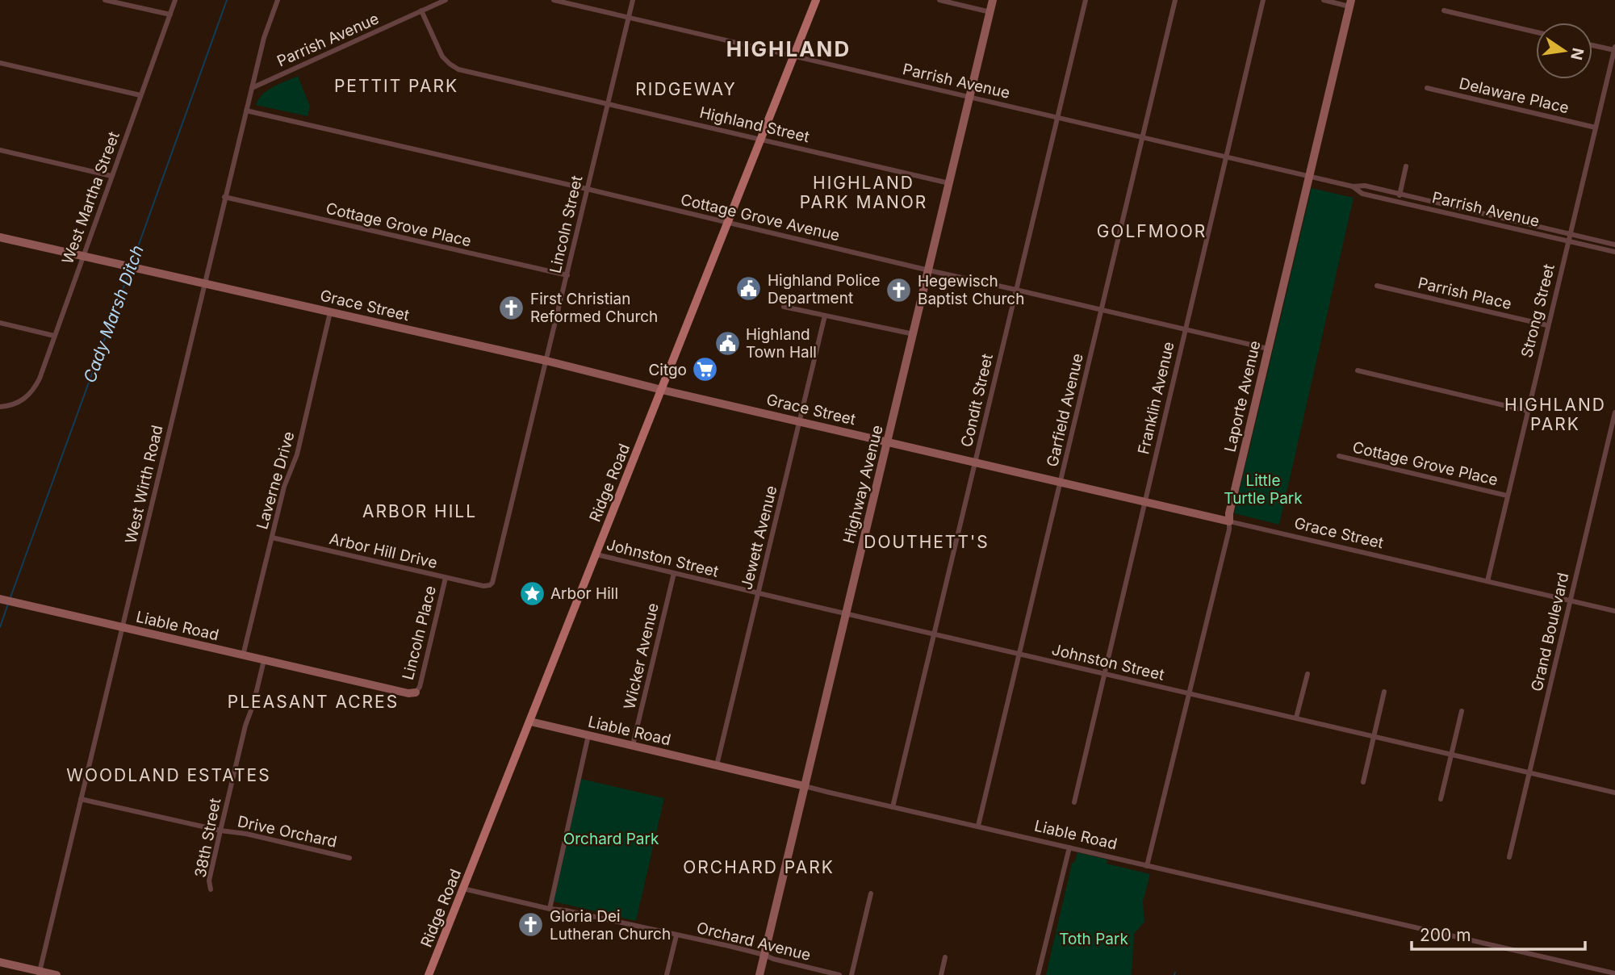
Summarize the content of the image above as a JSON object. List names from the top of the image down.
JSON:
{
  "streets": {
    "main road": ["Ridge Road"],
    "street": [
      "Parrish Avenue",
      "Delaware Place",
      "Highland Street",
      "West Martha Street",
      "Cottage Grove Avenue",
      "Cottage Grove Place",
      "Lincoln Street",
      "Parrish Place",
      "Grace Street",
      "Strong Street",
      "Laporte Avenue",
      "Franklin Avenue",
      "Condit Street",
      "Garfield Avenue",
      "Laverne Drive",
      "West Wirth Road",
      "Highway Avenue",
      "Jewett Avenue",
      "Arbor Hill Drive",
      "Johnston Street",
      "Liable Road",
      "Grand Boulevard",
      "Lincoln Place",
      "Wicker Avenue",
      "Drive Orchard",
      "38th Street",
      "Orchard Avenue"
    ]
  },
  "crossings": [
    ["Parrish Avenue", "Highland Street"],
    ["Parrish Avenue", "Lincoln Street"],
    ["Parrish Avenue", "Strong Street"],
    ["Parrish Avenue", "Laporte Avenue"],
    ["Parrish Avenue", "Franklin Avenue"],
    ["Parrish Avenue", "Condit Street"],
    ["Parrish Avenue", "Garfield Avenue"],
    ["Parrish Avenue", "Ridge Road"],
    ["Parrish Avenue", "West Wirth Road"],
    ["Parrish Avenue", "Highway Avenue"],
    ["Delaware Place", "Strong Street"],
    ["Highland Street", "Lincoln Street"],
    ["Highland Street", "Ridge Road"],
    ["Highland Street", "Highway Avenue"],
    ["West Martha Street", "Grace Street"],
    ["Cottage Grove Avenue", "Lincoln Street"],
    ["Cottage Grove Avenue", "Laporte Avenue"],
    ["Cottage Grove Avenue", "Franklin Avenue"],
    ["Cottage Grove Avenue", "Condit Street"],
    ["Cottage Grove Avenue", "Garfield Avenue"],
    ["Cottage Grove Avenue", "Ridge Road"],
    ["Cottage Grove Avenue", "West Wirth Road"],
    ["Cottage Grove Avenue", "Highway Avenue"],
    ["Cottage Grove Place", "Lincoln Street"],
    ["Cottage Grove Place", "Strong Street"],
    ["Cottage Grove Place", "West Wirth Road"],
    ["Lincoln Street", "Grace Street"],
    ["Lincoln Street", "Arbor Hill Drive"],
    ["Parrish Place", "Strong Street"],
    ["Grace Street", "Strong Street"],
    ["Grace Street", "Laporte Avenue"],
    ["Grace Street", "Franklin Avenue"],
    ["Grace Street", "Condit Street"],
    ["Grace Street", "Garfield Avenue"],
    ["Grace Street", "Laverne Drive"],
    ["Grace Street", "Ridge Road"],
    ["Grace Street", "West Wirth Road"],
    ["Grace Street", "Highway Avenue"],
    ["Grace Street", "Jewett Avenue"],
    ["Grace Street", "Grand Boulevard"],
    ["Laporte Avenue", "Johnston Street"],
    ["Laporte Avenue", "Liable Road"],
    ["Franklin Avenue", "Johnston Street"],
    ["Condit Street", "Johnston Street"],
    ["Condit Street", "Liable Road"],
    ["Garfield Avenue", "Johnston Street"],
    ["Garfield Avenue", "Liable Road"],
    ["Laverne Drive", "Arbor Hill Drive"],
    ["Laverne Drive", "Liable Road"],
    ["Ridge Road", "Johnston Street"],
    ["Ridge Road", "Liable Road"],
    ["Ridge Road", "Orchard Avenue"],
    ["West Wirth Road", "Liable Road"],
    ["West Wirth Road", "Drive Orchard"],
    ["Highway Avenue", "Johnston Street"],
    ["Highway Avenue", "Liable Road"],
    ["Highway Avenue", "Orchard Avenue"],
    ["Jewett Avenue", "Johnston Street"],
    ["Jewett Avenue", "Liable Road"],
    ["Arbor Hill Drive", "Lincoln Place"],
    ["Johnston Street", "Grand Boulevard"],
    ["Johnston Street", "Wicker Avenue"],
    ["Liable Road", "Lincoln Place"],
    ["Liable Road", "Wicker Avenue"],
    ["Liable Road", "38th Street"],
    ["Drive Orchard", "38th Street"]
  ],
  "districts": [
    "HIGHLAND",
    "PETTIT PARK",
    "RIDGEWAY",
    "HIGHLAND PARK MANOR",
    "GOLFMOOR",
    "HIGHLAND PARK",
    "ARBOR HILL",
    "DOUTHETT'S",
    "PLEASANT ACRES",
    "WOODLAND ESTATES",
    "ORCHARD PARK"
  ],
  "water": ["Cady Marsh Ditch"],
  "parks": ["Little Turtle Park", "Orchard Park", "Toth Park"],
  "places": {
    "public building": ["Highland Police Department", "Highland Town Hall"],
    "church": ["Hegewisch Baptist Church", "First Christian Reformed Church", "Gloria Dei Lutheran Church"],
    "supermarket": ["Citgo"],
    "place": ["Arbor Hill"]
  },
  "scale_bar": "200 m",
  "north": "right"
}
